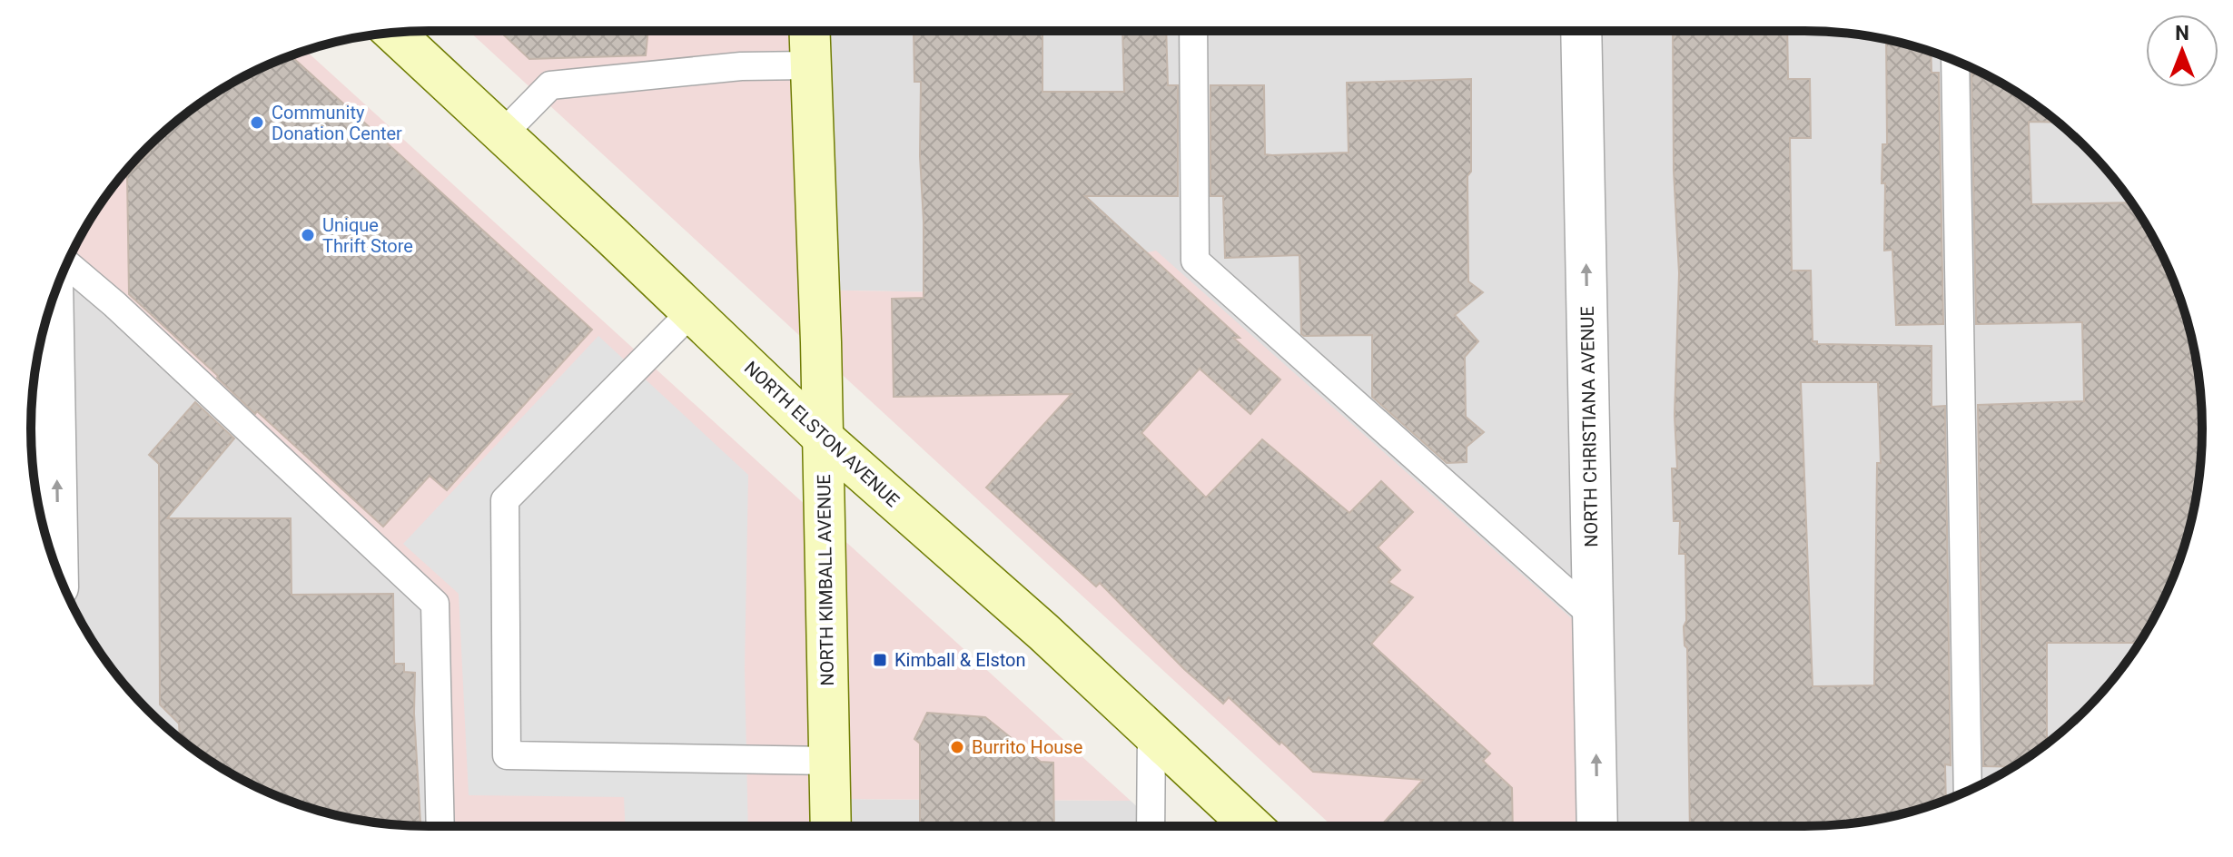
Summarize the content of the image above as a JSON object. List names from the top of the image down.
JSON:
{
  "streets": {
    "main road": ["NORTH ELSTON AVENUE", "NORTH KIMBALL AVENUE"],
    "street": ["NORTH CHRISTIANA AVENUE"]
  },
  "crossings": [
    ["NORTH ELSTON AVENUE", "NORTH KIMBALL AVENUE"]
  ],
  "one_way": ["NORTH CHRISTIANA AVENUE"],
  "places": {
    "other": ["Community Donation Center", "Unique Thrift Store", "Burrito House"],
    "transit": ["Kimball & Elston"]
  },
  "north": "top"
}
